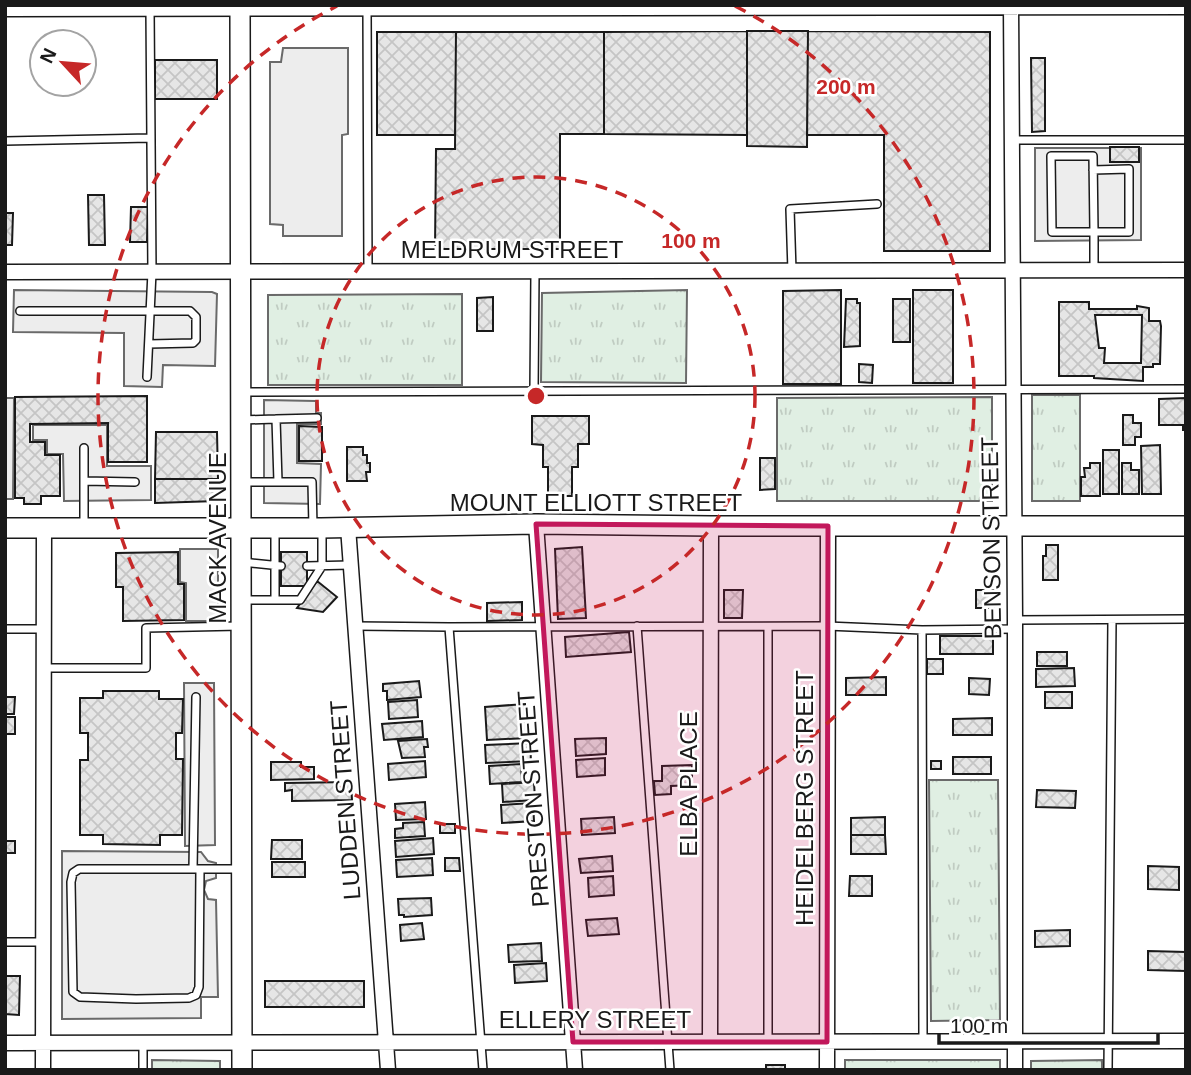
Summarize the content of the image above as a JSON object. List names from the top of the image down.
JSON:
{
  "streets": {
    "main road": ["MOUNT ELLIOTT STREET", "MACK AVENUE"],
    "street": [
      "MELDRUM STREET",
      "BENSON STREET",
      "ELBA PLACE",
      "HEIDELBERG STREET",
      "PRESTON STREET",
      "LUDDEN STREET",
      "ELLERY STREET"
    ]
  },
  "crossings": [
    ["MELDRUM STREET", "MACK AVENUE"],
    ["MELDRUM STREET", "BENSON STREET"],
    ["MOUNT ELLIOTT STREET", "MACK AVENUE"],
    ["MOUNT ELLIOTT STREET", "BENSON STREET"],
    ["MOUNT ELLIOTT STREET", "ELBA PLACE"],
    ["MOUNT ELLIOTT STREET", "HEIDELBERG STREET"],
    ["MOUNT ELLIOTT STREET", "PRESTON STREET"],
    ["MOUNT ELLIOTT STREET", "LUDDEN STREET"],
    ["MACK AVENUE", "ELLERY STREET"],
    ["BENSON STREET", "ELLERY STREET"],
    ["ELBA PLACE", "ELLERY STREET"],
    ["HEIDELBERG STREET", "ELLERY STREET"],
    ["PRESTON STREET", "ELLERY STREET"],
    ["LUDDEN STREET", "ELLERY STREET"]
  ],
  "scale_bar": "100 m",
  "north": "top left",
  "rings": ["200 m", "100 m"]
}
